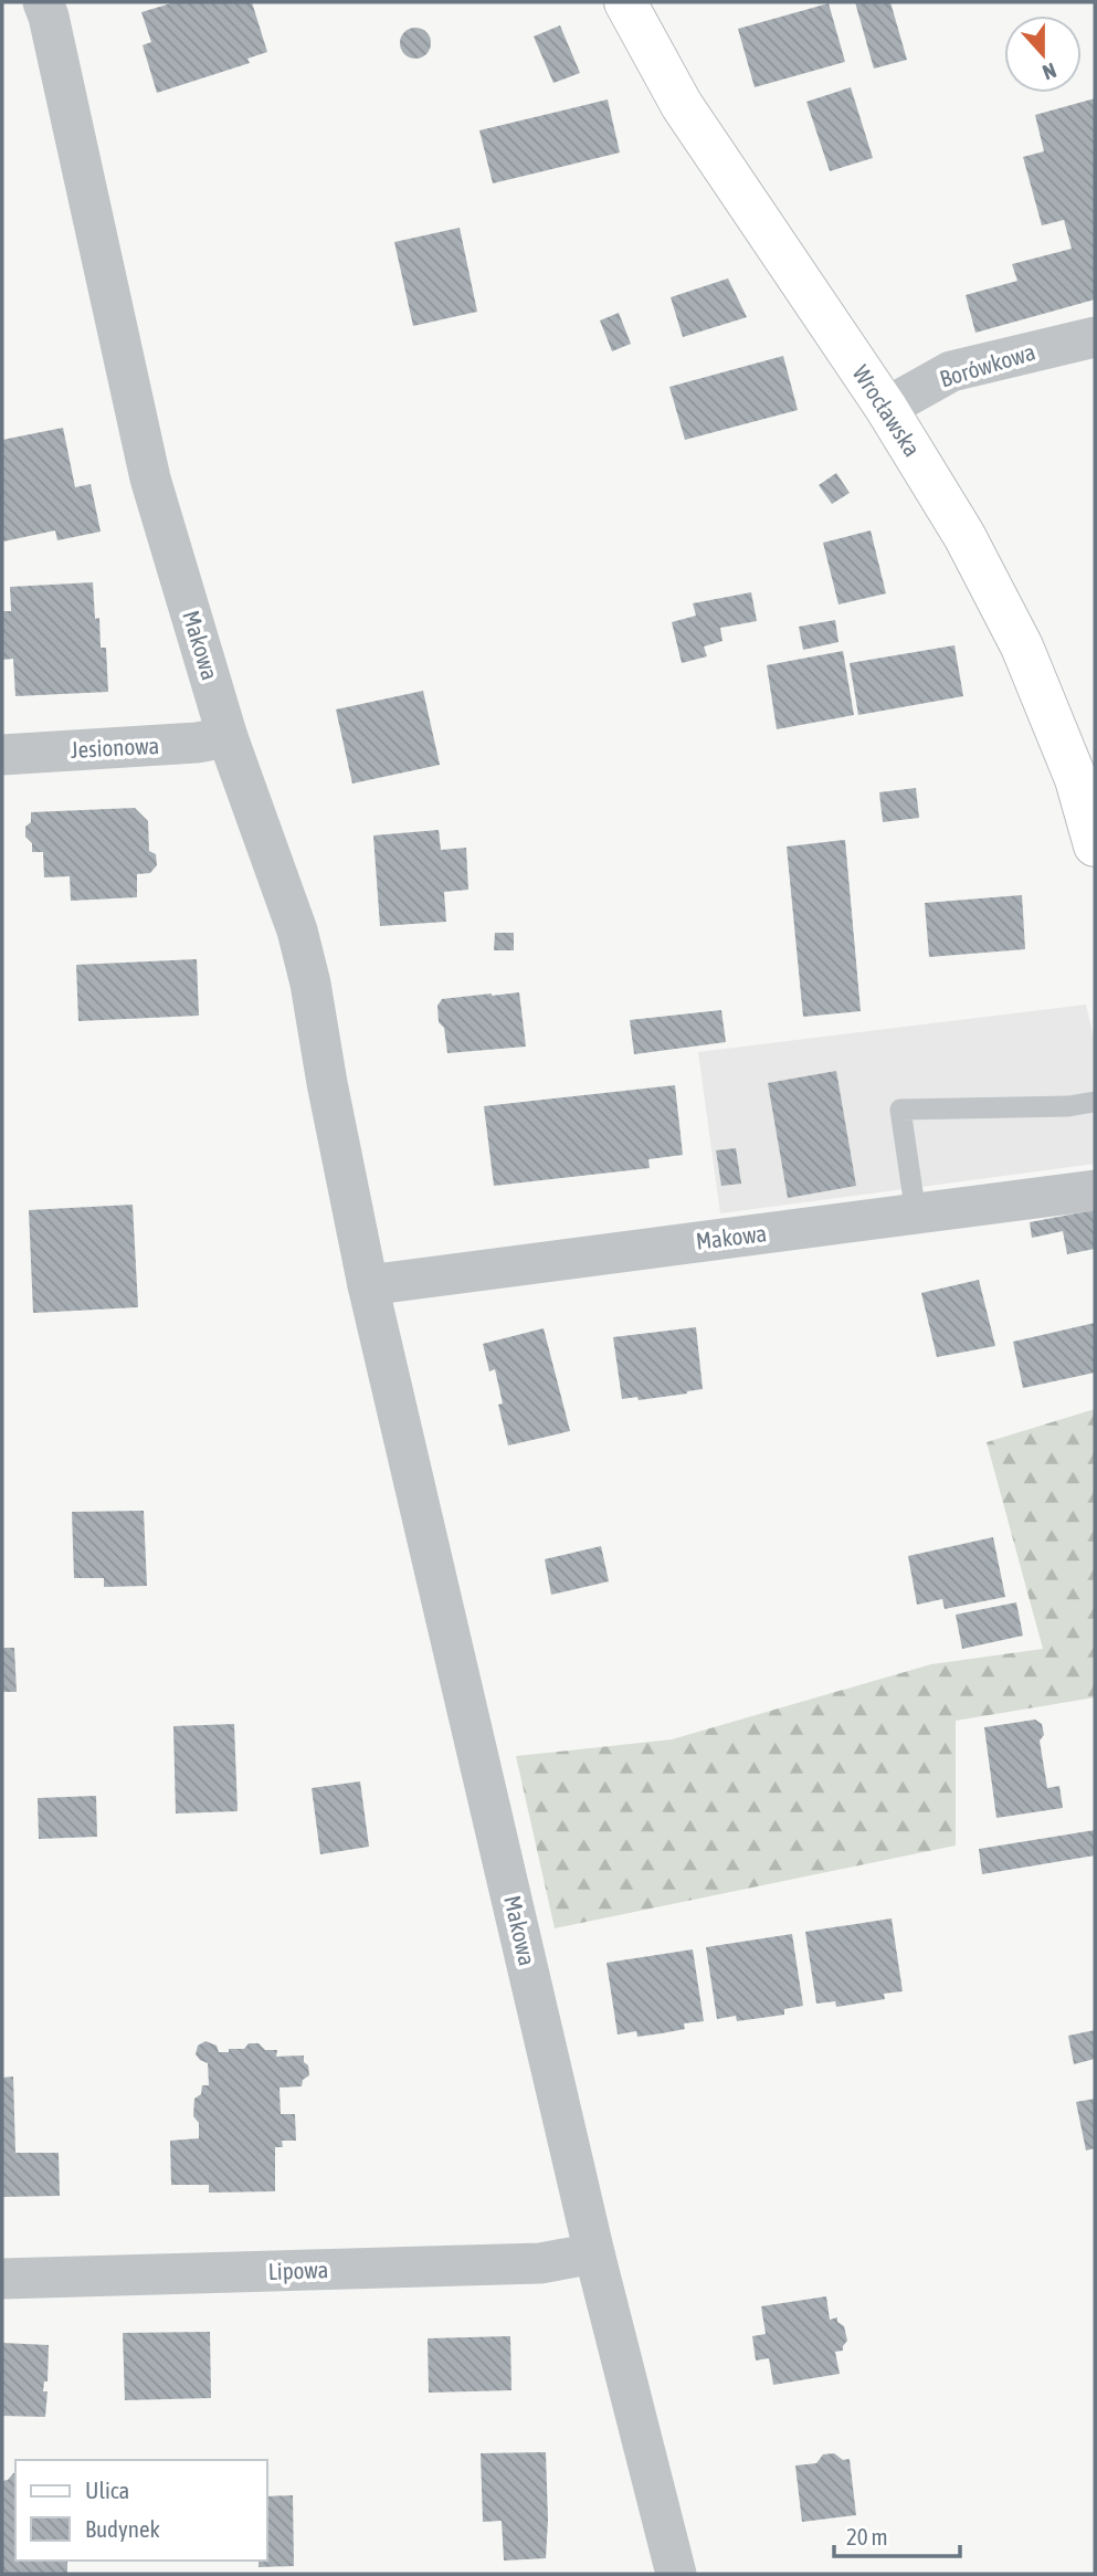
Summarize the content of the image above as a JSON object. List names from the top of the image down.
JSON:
{
  "streets": {
    "main road": ["Wrocławska"],
    "street": [
      "Borówkowa",
      "Makowa",
      "Jesionowa",
      "Lipowa"
    ]
  },
  "crossings": [
    ["Borówkowa", "Wrocławska"],
    ["Makowa", "Jesionowa"],
    ["Makowa", "Lipowa"]
  ],
  "legend": ["Ulica", "Budynek"],
  "scale_bar": "20 m",
  "north": "bottom"
}
